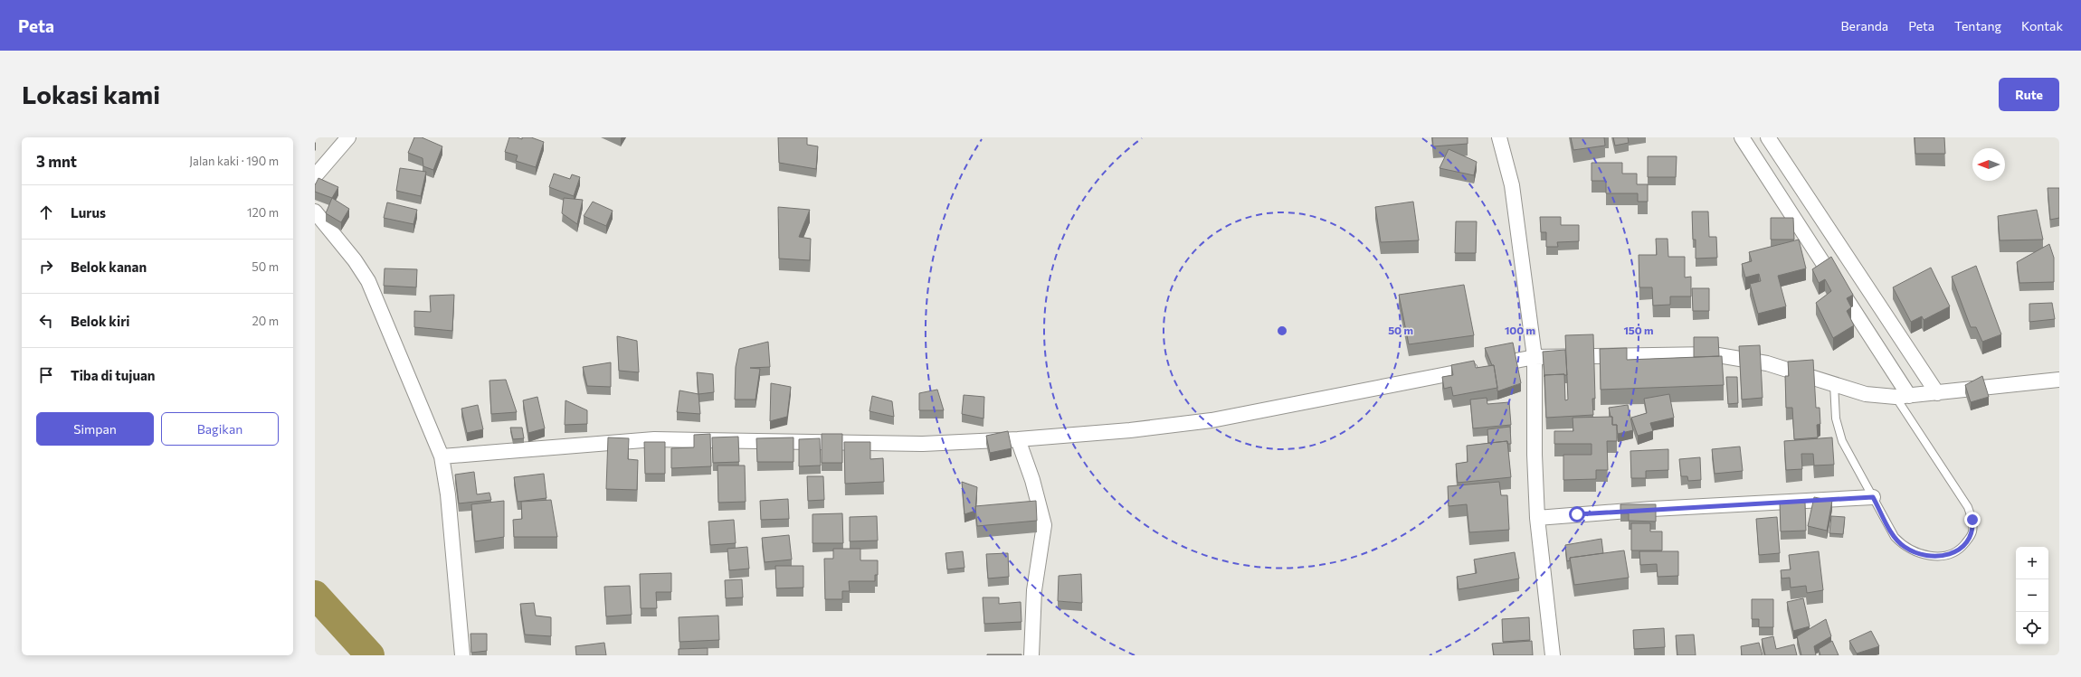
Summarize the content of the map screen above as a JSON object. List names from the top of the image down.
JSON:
{
  "north": "left",
  "page": {
    "header": "Peta",
    "nav": [
      "Beranda",
      "Peta",
      "Tentang",
      "Kontak"
    ],
    "buttons": [
      "Rute",
      ["Simpan", "Bagikan"]
    ],
    "title": "Lokasi kami",
    "heading": ["3 mnt", "Jalan kaki · 190 m"],
    "list": [
      ["Lurus", "120 m"],
      ["Belok kanan", "50 m"],
      ["Belok kiri", "20 m"],
      "Tiba di tujuan"
    ],
    "map_buttons": ["+", "−"]
  },
  "rings": ["50 m", "100 m", "150 m"]
}
